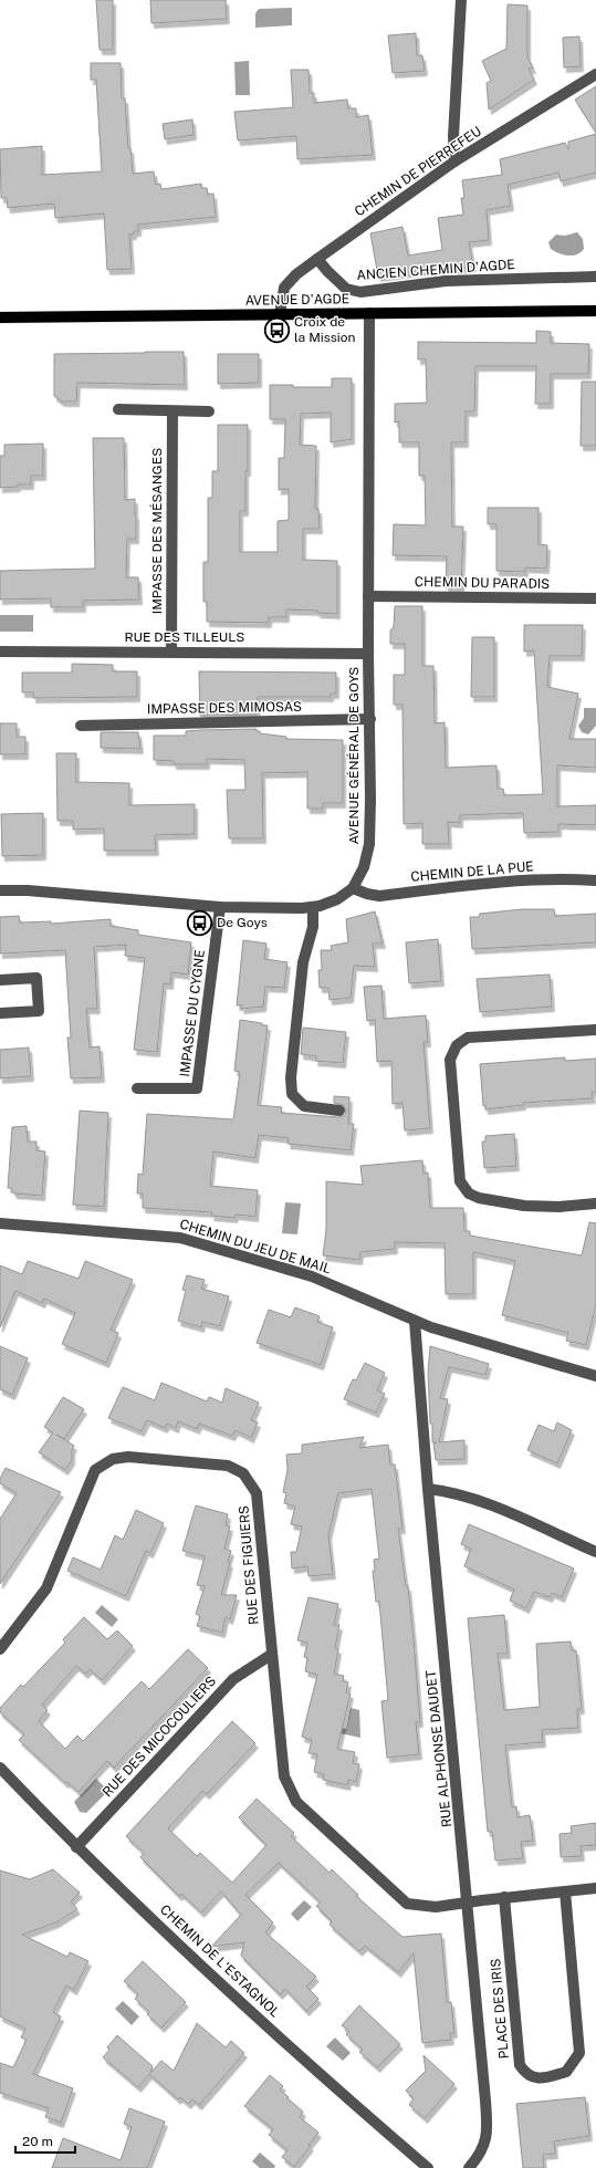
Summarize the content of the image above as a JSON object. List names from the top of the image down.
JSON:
{
  "streets": {
    "main road": ["AVENUE D'AGDE"],
    "street": [
      "CHEMIN DE PIERREFEU",
      "ANCIEN CHEMIN D'AGDE",
      "IMPASSE DES MÉSANGES",
      "CHEMIN DU PARADIS",
      "RUE DES TILLEULS",
      "IMPASSE DES MIMOSAS",
      "AVENUE GÉNÉRAL DE GOYS",
      "CHEMIN DE LA PUE",
      "IMPASSE DU CYGNE",
      "CHEMIN DU JEU DE MAIL",
      "RUE DES FIGUIERS",
      "RUE DES MICOCOULIERS",
      "RUE ALPHONSE DAUDET",
      "CHEMIN DE L'ESTAGNOL",
      "PLACE DES IRIS"
    ]
  },
  "crossings": [
    ["CHEMIN DE PIERREFEU", "ANCIEN CHEMIN D'AGDE"],
    ["CHEMIN DE PIERREFEU", "AVENUE D'AGDE"],
    ["AVENUE D'AGDE", "AVENUE GÉNÉRAL DE GOYS"],
    ["IMPASSE DES MÉSANGES", "RUE DES TILLEULS"],
    ["CHEMIN DU PARADIS", "AVENUE GÉNÉRAL DE GOYS"],
    ["RUE DES TILLEULS", "AVENUE GÉNÉRAL DE GOYS"],
    ["IMPASSE DES MIMOSAS", "AVENUE GÉNÉRAL DE GOYS"],
    ["AVENUE GÉNÉRAL DE GOYS", "CHEMIN DE LA PUE"],
    ["AVENUE GÉNÉRAL DE GOYS", "IMPASSE DU CYGNE"],
    ["CHEMIN DU JEU DE MAIL", "RUE ALPHONSE DAUDET"],
    ["RUE DES FIGUIERS", "RUE DES MICOCOULIERS"],
    ["RUE DES FIGUIERS", "RUE ALPHONSE DAUDET"],
    ["RUE DES FIGUIERS", "PLACE DES IRIS"],
    ["RUE DES MICOCOULIERS", "CHEMIN DE L'ESTAGNOL"]
  ],
  "places": {
    "bus stop": ["Croix de la Mission", "De Goys"]
  },
  "scale_bar": "20 m"
}
